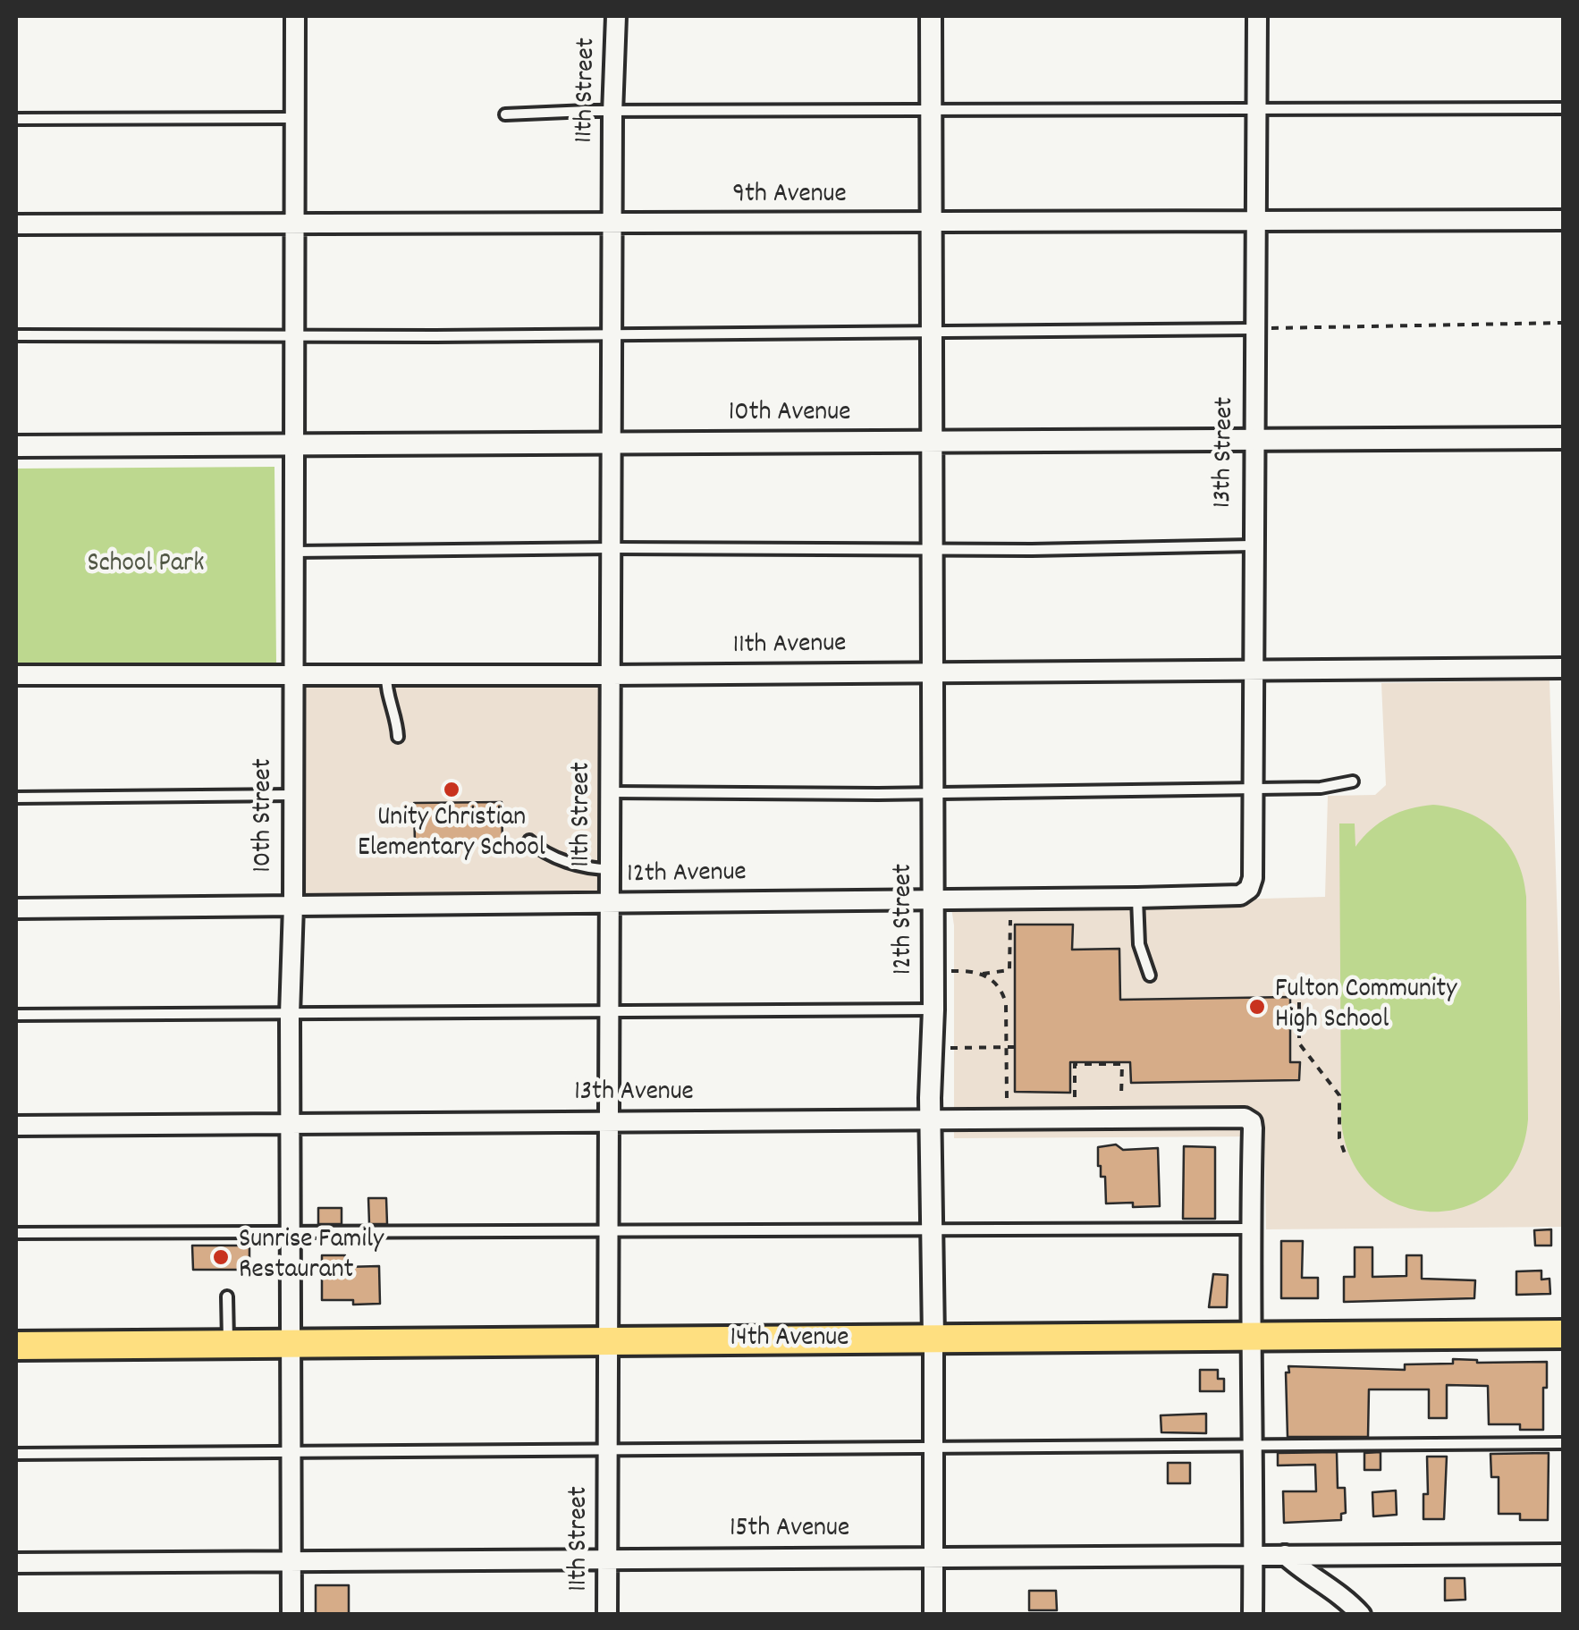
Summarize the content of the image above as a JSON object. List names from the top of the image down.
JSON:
{
  "streets": {
    "main road": ["14th Avenue"],
    "street": [
      "11th Street",
      "9th Avenue",
      "10th Avenue",
      "13th Street",
      "11th Avenue",
      "10th Street",
      "12th Avenue",
      "12th Street",
      "13th Avenue",
      "15th Avenue"
    ]
  },
  "crossings": [
    ["11th Street", "9th Avenue"],
    ["11th Street", "10th Avenue"],
    ["11th Street", "11th Avenue"],
    ["11th Street", "12th Avenue"],
    ["11th Street", "13th Avenue"],
    ["11th Street", "14th Avenue"],
    ["11th Street", "15th Avenue"],
    ["9th Avenue", "13th Street"],
    ["9th Avenue", "10th Street"],
    ["9th Avenue", "12th Street"],
    ["10th Avenue", "13th Street"],
    ["10th Avenue", "10th Street"],
    ["10th Avenue", "12th Street"],
    ["13th Street", "11th Avenue"],
    ["13th Street", "12th Avenue"],
    ["11th Avenue", "10th Street"],
    ["11th Avenue", "12th Street"],
    ["10th Street", "12th Avenue"],
    ["10th Street", "13th Avenue"],
    ["10th Street", "14th Avenue"],
    ["10th Street", "15th Avenue"],
    ["12th Avenue", "12th Street"],
    ["12th Street", "13th Avenue"],
    ["12th Street", "14th Avenue"],
    ["12th Street", "15th Avenue"]
  ],
  "parks": ["School Park"],
  "places": ["Unity Christian Elementary School", "Fulton Community High School", "Sunrise Family Restaurant"]
}
